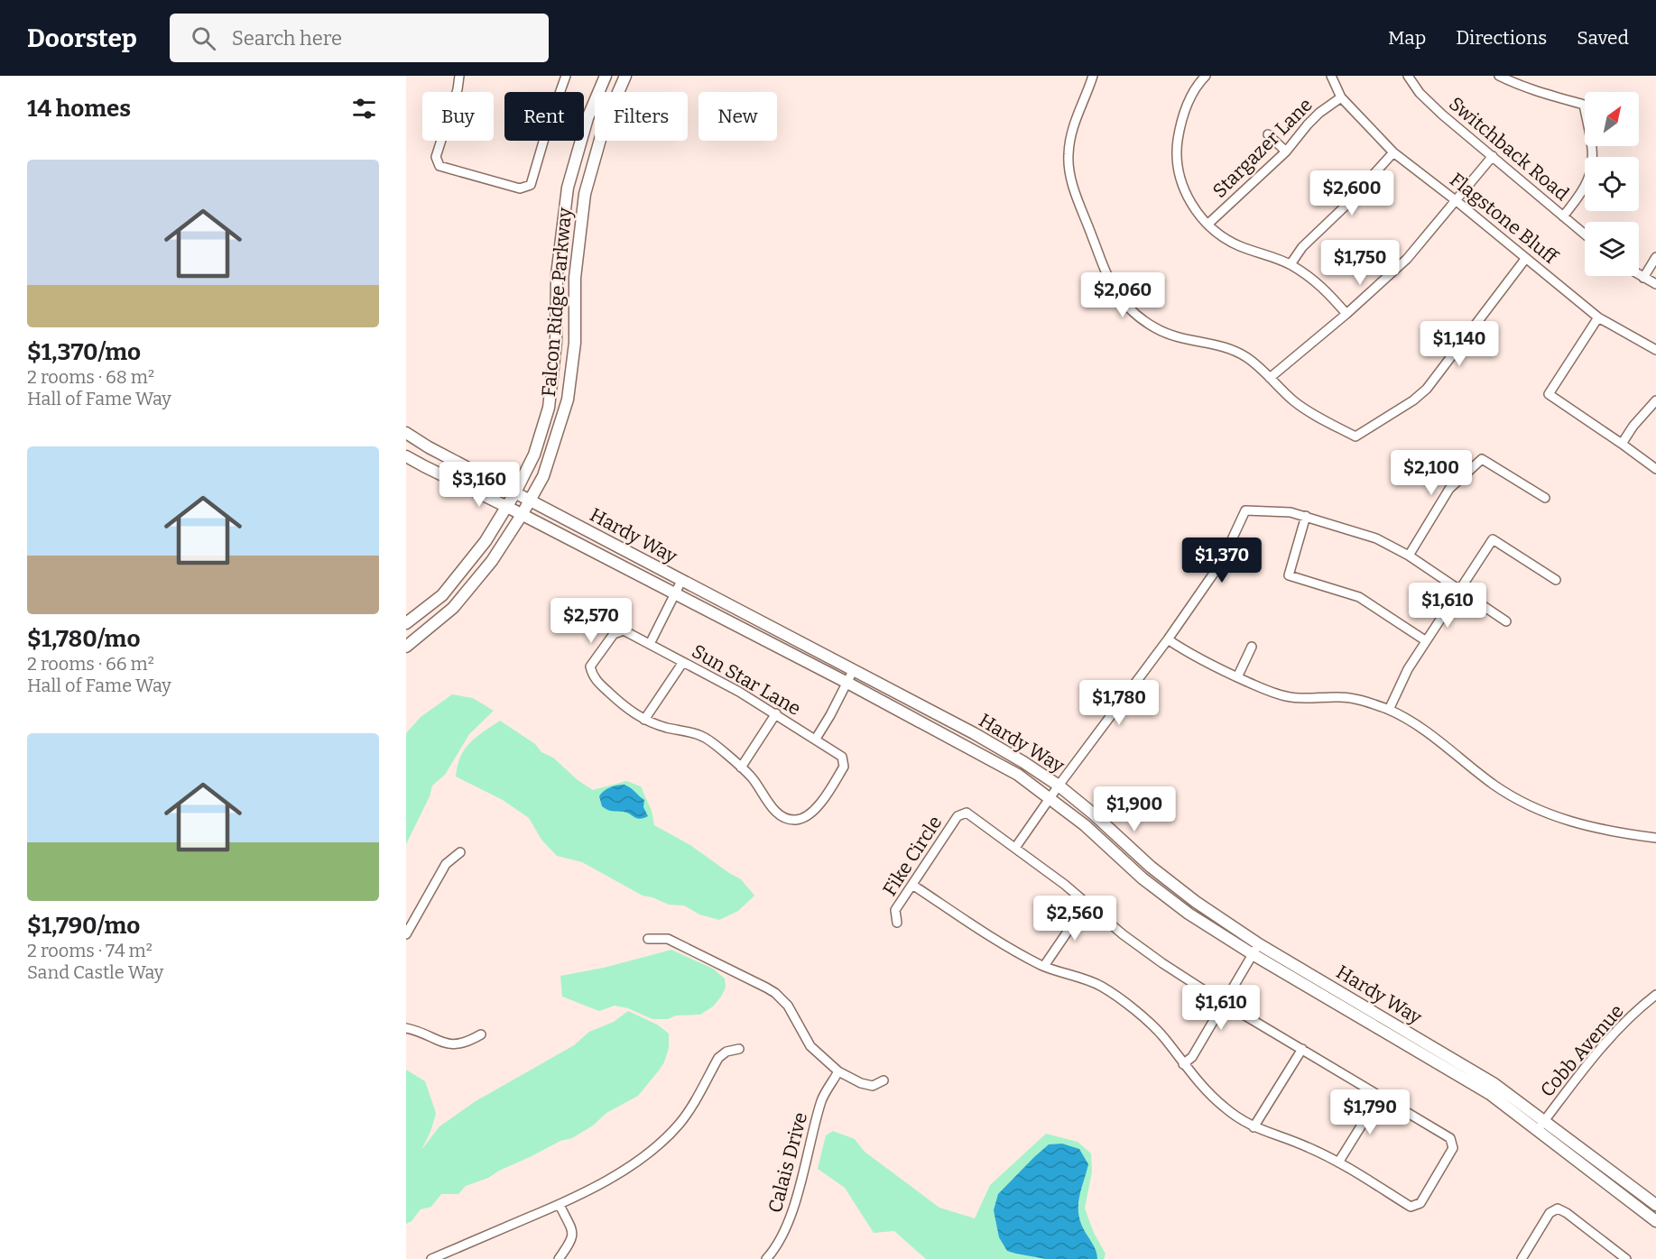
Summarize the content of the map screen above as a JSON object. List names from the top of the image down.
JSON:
{
  "streets": {
    "main road": ["Falcon Ridge Parkway", "Hardy Way"],
    "street": [
      "Stargazer Lane",
      "Switchback Road",
      "Flagstone Bluff",
      "Sun Star Lane",
      "Fike Circle",
      "Cobb Avenue",
      "Calais Drive"
    ]
  },
  "crossings": [
    ["Stargazer Lane", "Flagstone Bluff"],
    ["Falcon Ridge Parkway", "Hardy Way"],
    ["Hardy Way", "Cobb Avenue"]
  ],
  "north": "top right",
  "page": {
    "header": "Doorstep",
    "search": "Search here",
    "nav": ["Map", "Directions", "Saved"],
    "heading": "14 homes",
    "chip": [
      "Buy",
      "Rent",
      "Filters",
      "New"
    ],
    "list": [
      {
        "name": "$1,370/mo",
        "note": "2 rooms · 68 m² · Hall of Fame Way"
      },
      {
        "name": "$1,780/mo",
        "note": "2 rooms · 66 m² · Hall of Fame Way"
      },
      {
        "name": "$1,790/mo",
        "note": "2 rooms · 74 m² · Sand Castle Way"
      }
    ],
    "price": [
      "$2,600",
      "$1,750",
      "$2,060",
      "$1,140",
      "$2,100",
      "$3,160",
      "$1,370",
      "$1,610",
      "$2,570",
      "$1,780",
      "$1,900",
      "$2,560",
      "$1,610",
      "$1,790"
    ]
  }
}
